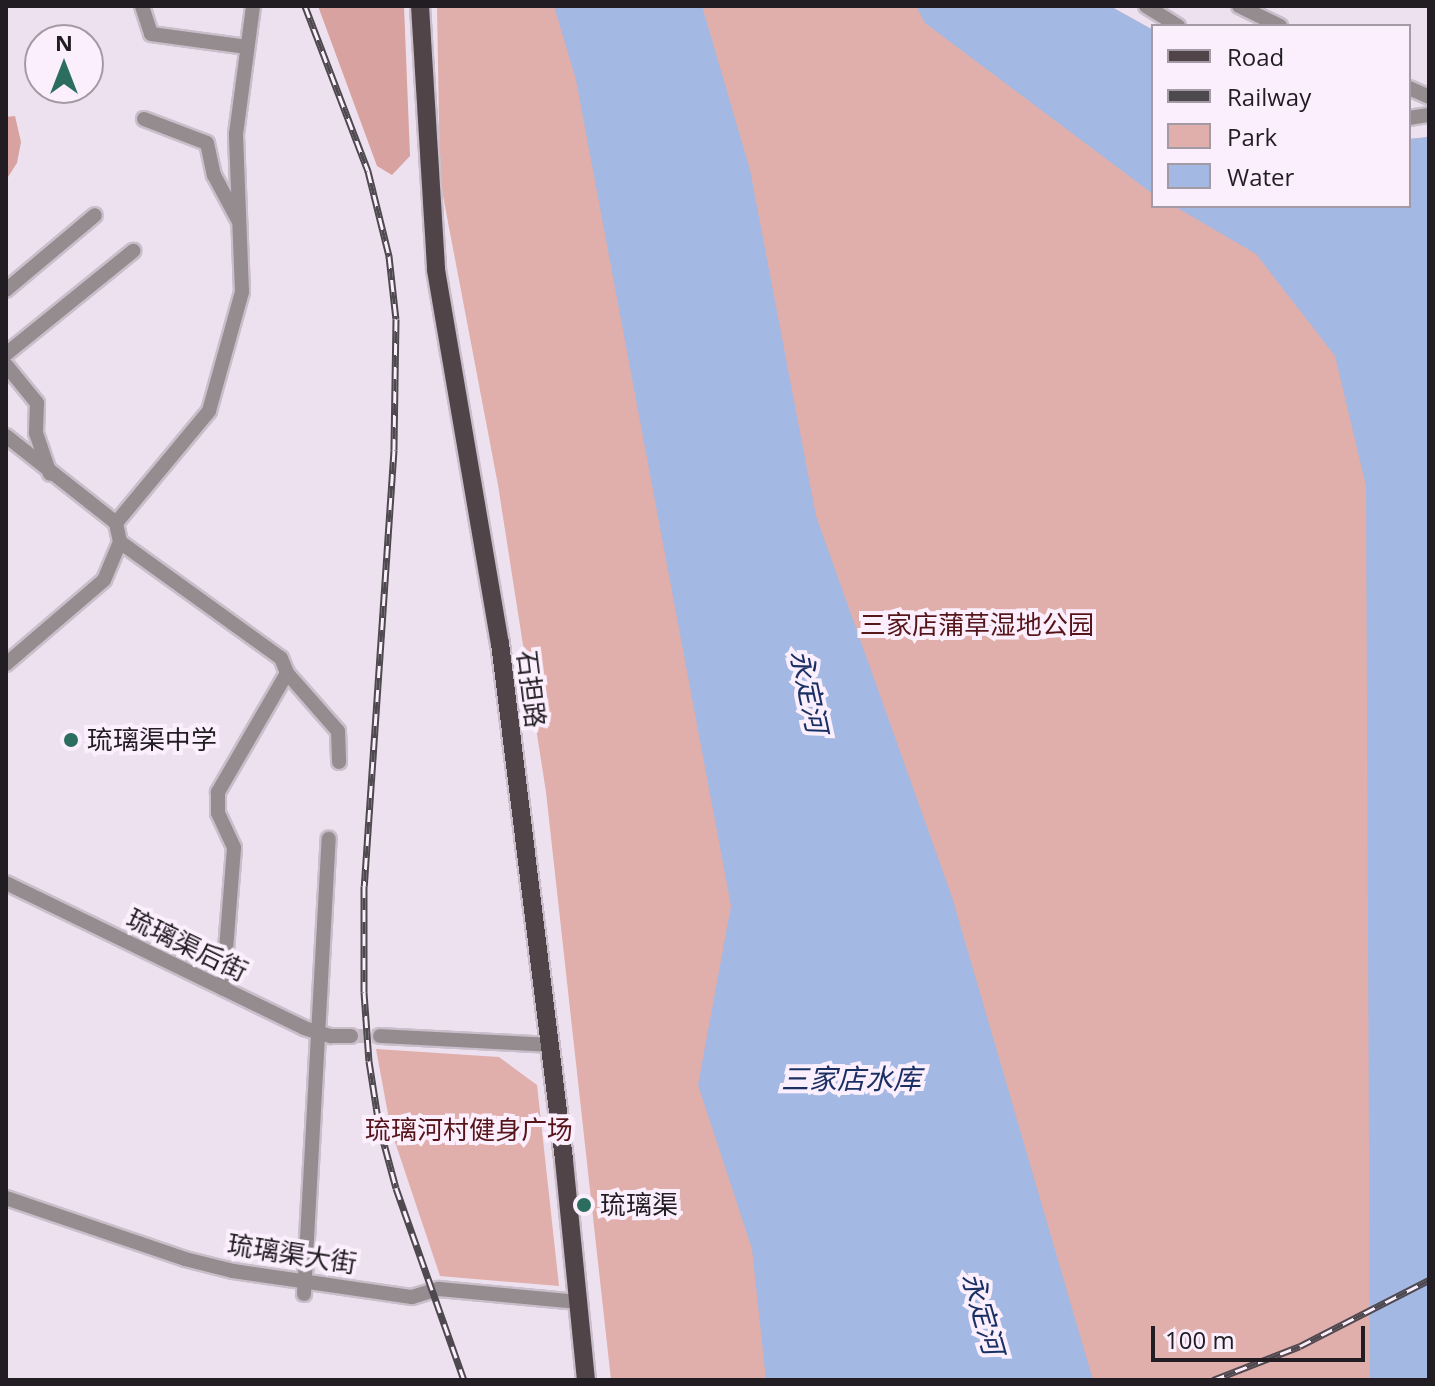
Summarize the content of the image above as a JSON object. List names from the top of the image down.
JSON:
{
  "streets": {
    "main road": ["石担路"],
    "street": ["琉璃渠后街", "琉璃渠大街"]
  },
  "crossings": [
    ["石担路", "琉璃渠大街"]
  ],
  "water": ["永定河", "三家店水库"],
  "parks": ["三家店蒲草湿地公园", "琉璃河村健身广场"],
  "places": ["琉璃渠中学", "琉璃渠"],
  "legend": [
    "Road",
    "Railway",
    "Park",
    "Water"
  ],
  "scale_bar": "100 m",
  "north": "top"
}
